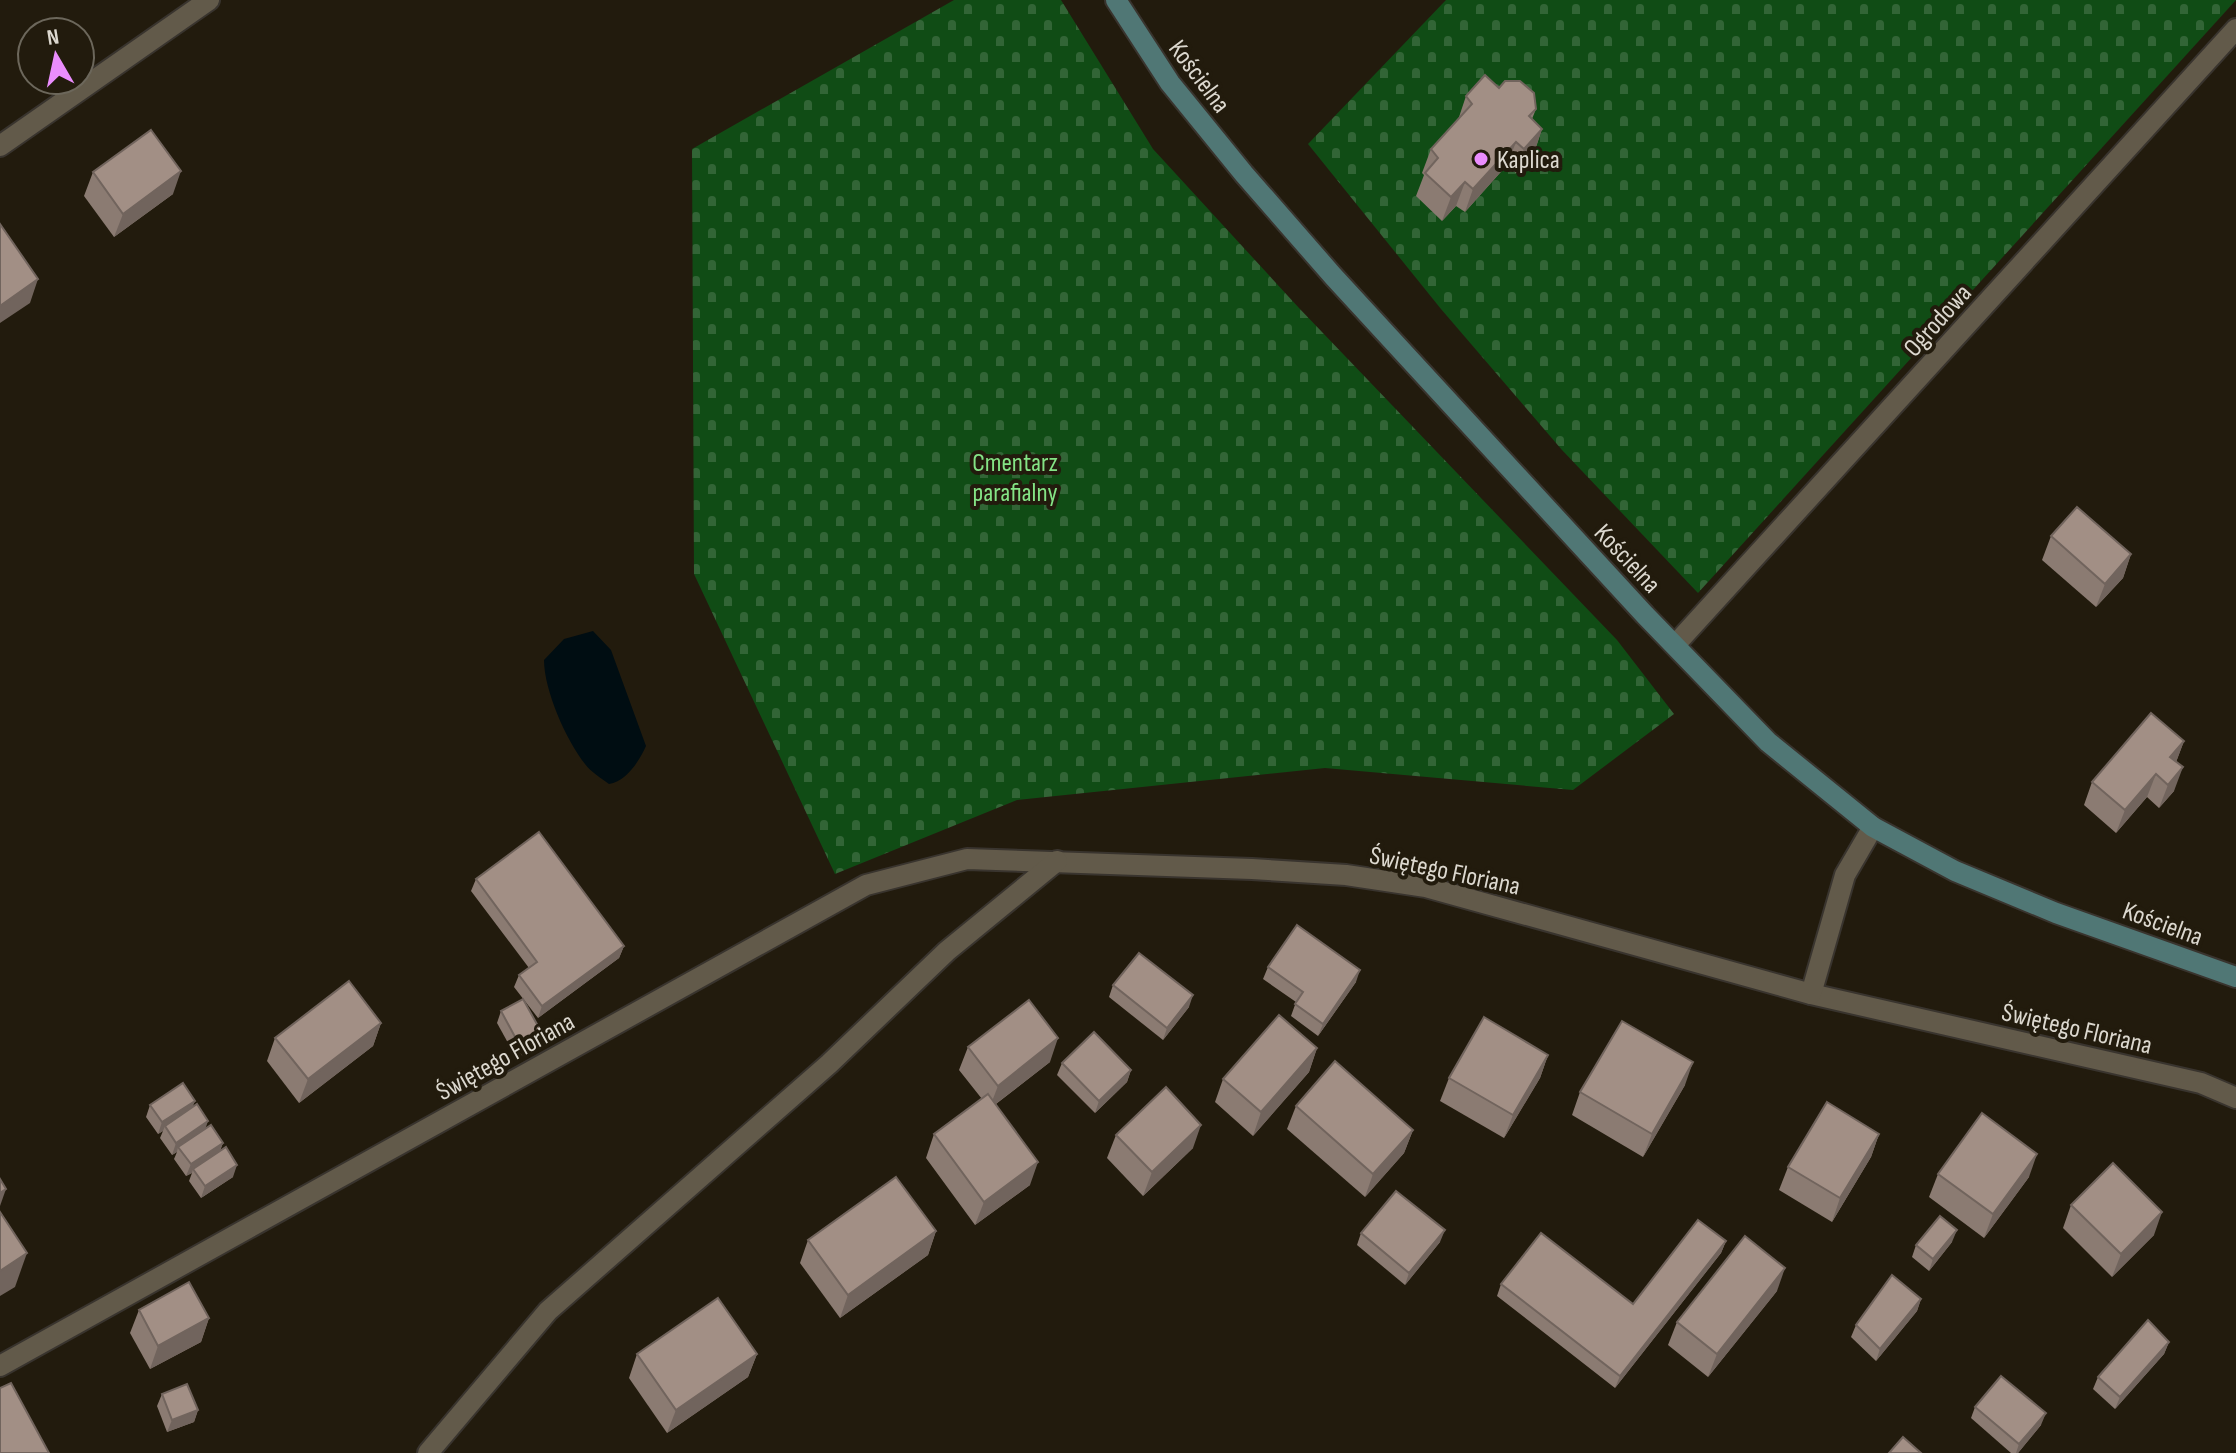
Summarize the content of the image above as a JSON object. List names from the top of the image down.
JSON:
{
  "streets": {
    "street": ["Kościelna", "Ogrodowa", "Świętego Floriana"]
  },
  "crossings": [
    ["Kościelna", "Ogrodowa"]
  ],
  "parks": ["Cmentarz parafialny"],
  "places": ["Kaplica"],
  "north": "top"
}
